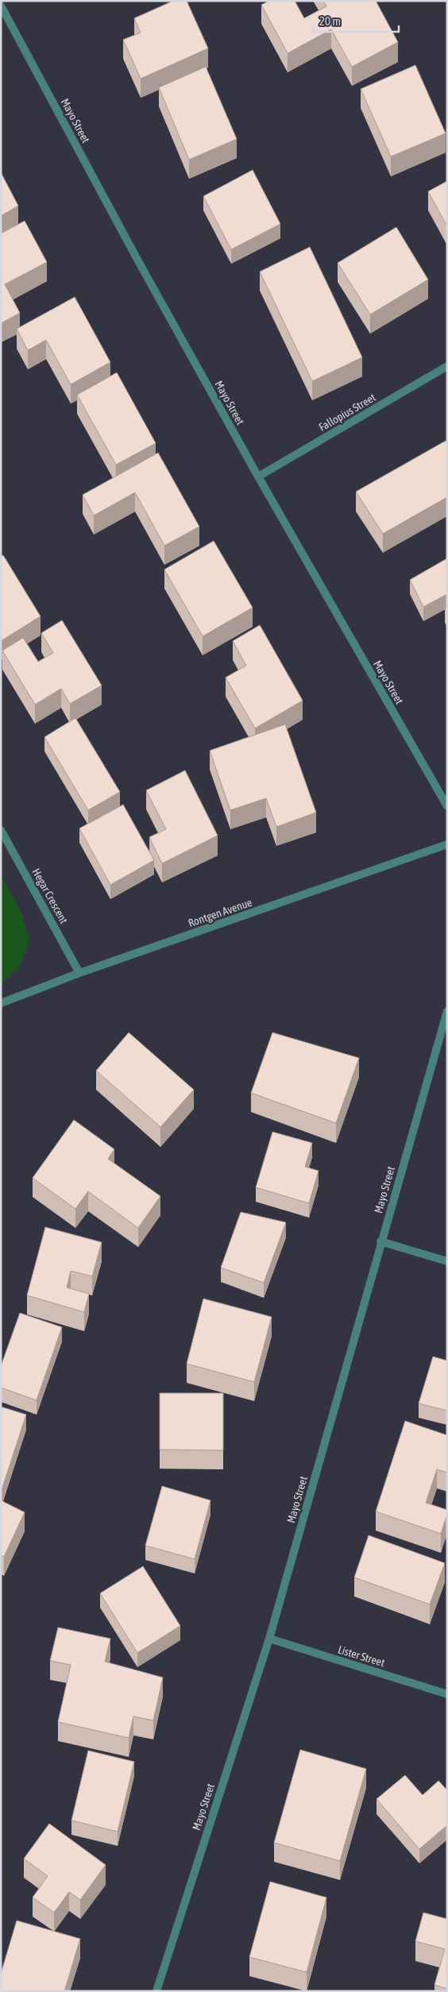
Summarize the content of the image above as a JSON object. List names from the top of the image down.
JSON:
{
  "streets": {
    "street": [
      "Mayo Street",
      "Fallopius Street",
      "Hegar Crescent",
      "Rontgen Avenue",
      "Lister Street"
    ]
  },
  "crossings": [
    ["Mayo Street", "Fallopius Street"],
    ["Mayo Street", "Lister Street"],
    ["Hegar Crescent", "Rontgen Avenue"]
  ],
  "scale_bar": "20 m"
}
